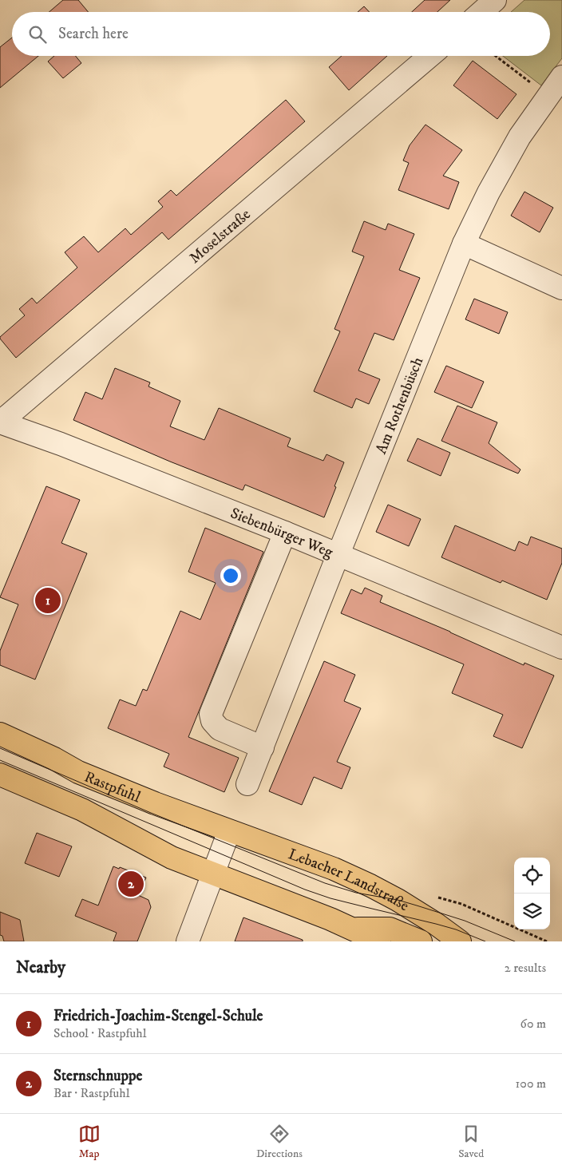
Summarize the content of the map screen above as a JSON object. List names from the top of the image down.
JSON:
{
  "streets": {
    "main road": ["Rastpfuhl", "Lebacher Landstraße"],
    "street": ["Moselstraße", "Am Rothenbüsch", "Siebenbürger Weg"]
  },
  "crossings": [
    ["Moselstraße", "Siebenbürger Weg"],
    ["Am Rothenbüsch", "Siebenbürger Weg"],
    ["Rastpfuhl", "Lebacher Landstraße"]
  ],
  "page": {
    "search": "Search here",
    "pins": ["1", "2"],
    "heading": ["Nearby", "2 results"],
    "list": [
      {
        "mark": "1",
        "name": "Friedrich-Joachim-Stengel-Schule",
        "note": "School · Rastpfuhl",
        "value": "60 m"
      },
      {
        "mark": "2",
        "name": "Sternschnuppe",
        "note": "Bar · Rastpfuhl",
        "value": "100 m"
      }
    ],
    "nav": ["Map", "Directions", "Saved"]
  }
}
